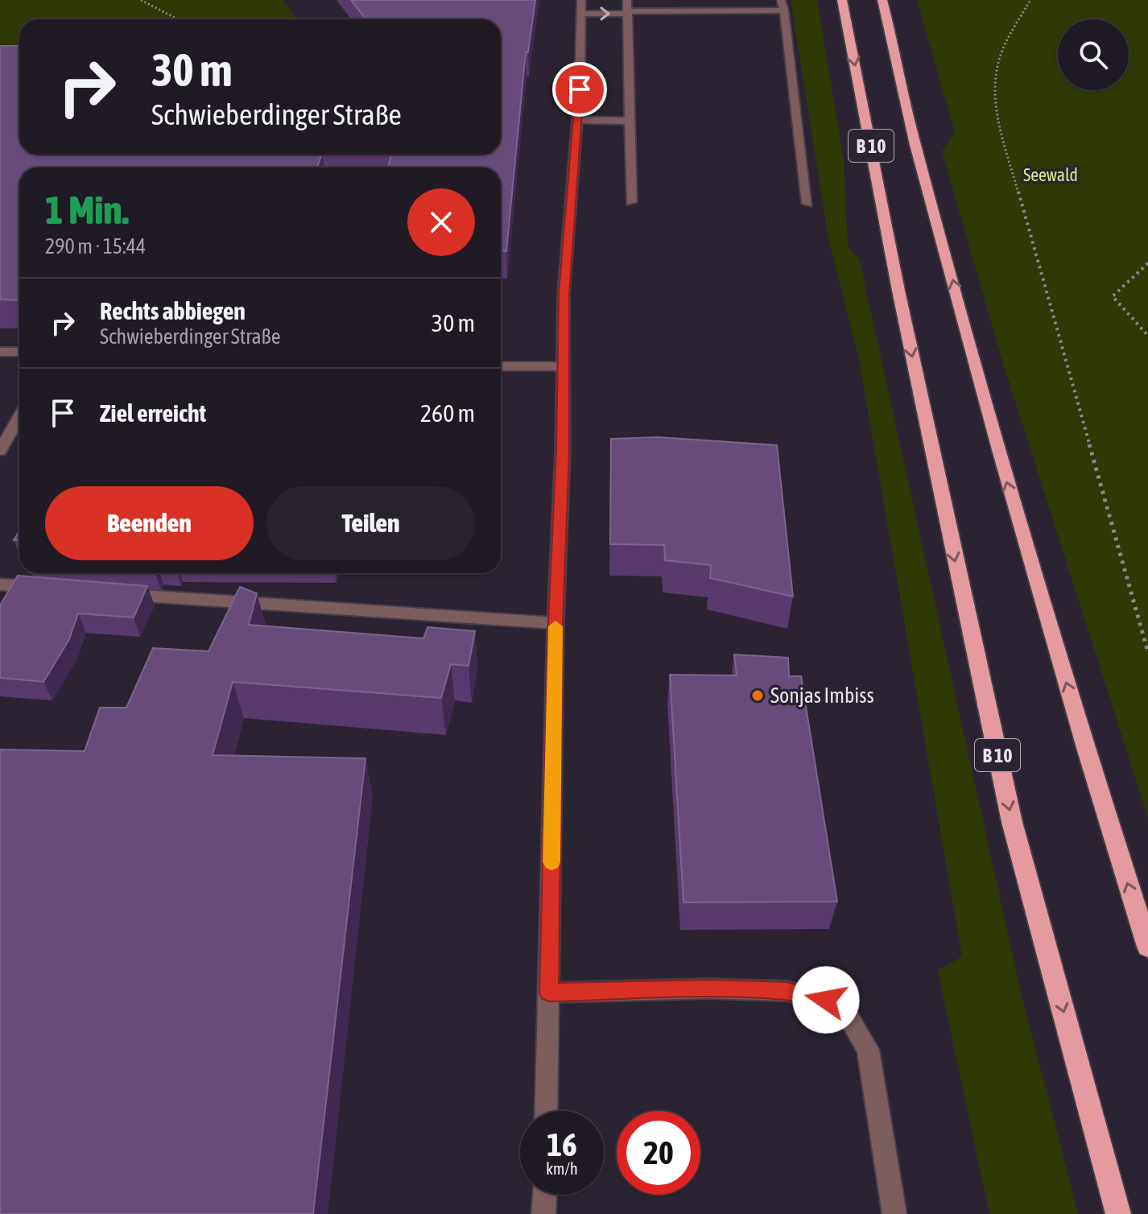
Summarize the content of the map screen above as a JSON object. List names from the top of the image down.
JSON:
{
  "streets": {
    "highway": ["B 10"]
  },
  "parks": ["Seewald"],
  "places": ["Sonjas Imbiss"],
  "page": {
    "turn": ["30 m", "Schwieberdinger Straße"],
    "heading": ["1 Min.", "290 m · 15:44"],
    "list": [
      {
        "name": "Rechts abbiegen",
        "note": "Schwieberdinger Straße",
        "value": "30 m"
      },
      {
        "name": "Ziel erreicht",
        "value": "260 m"
      }
    ],
    "buttons": ["Beenden", "Teilen"],
    "speed": "16 km/h",
    "limit": "20"
  }
}
